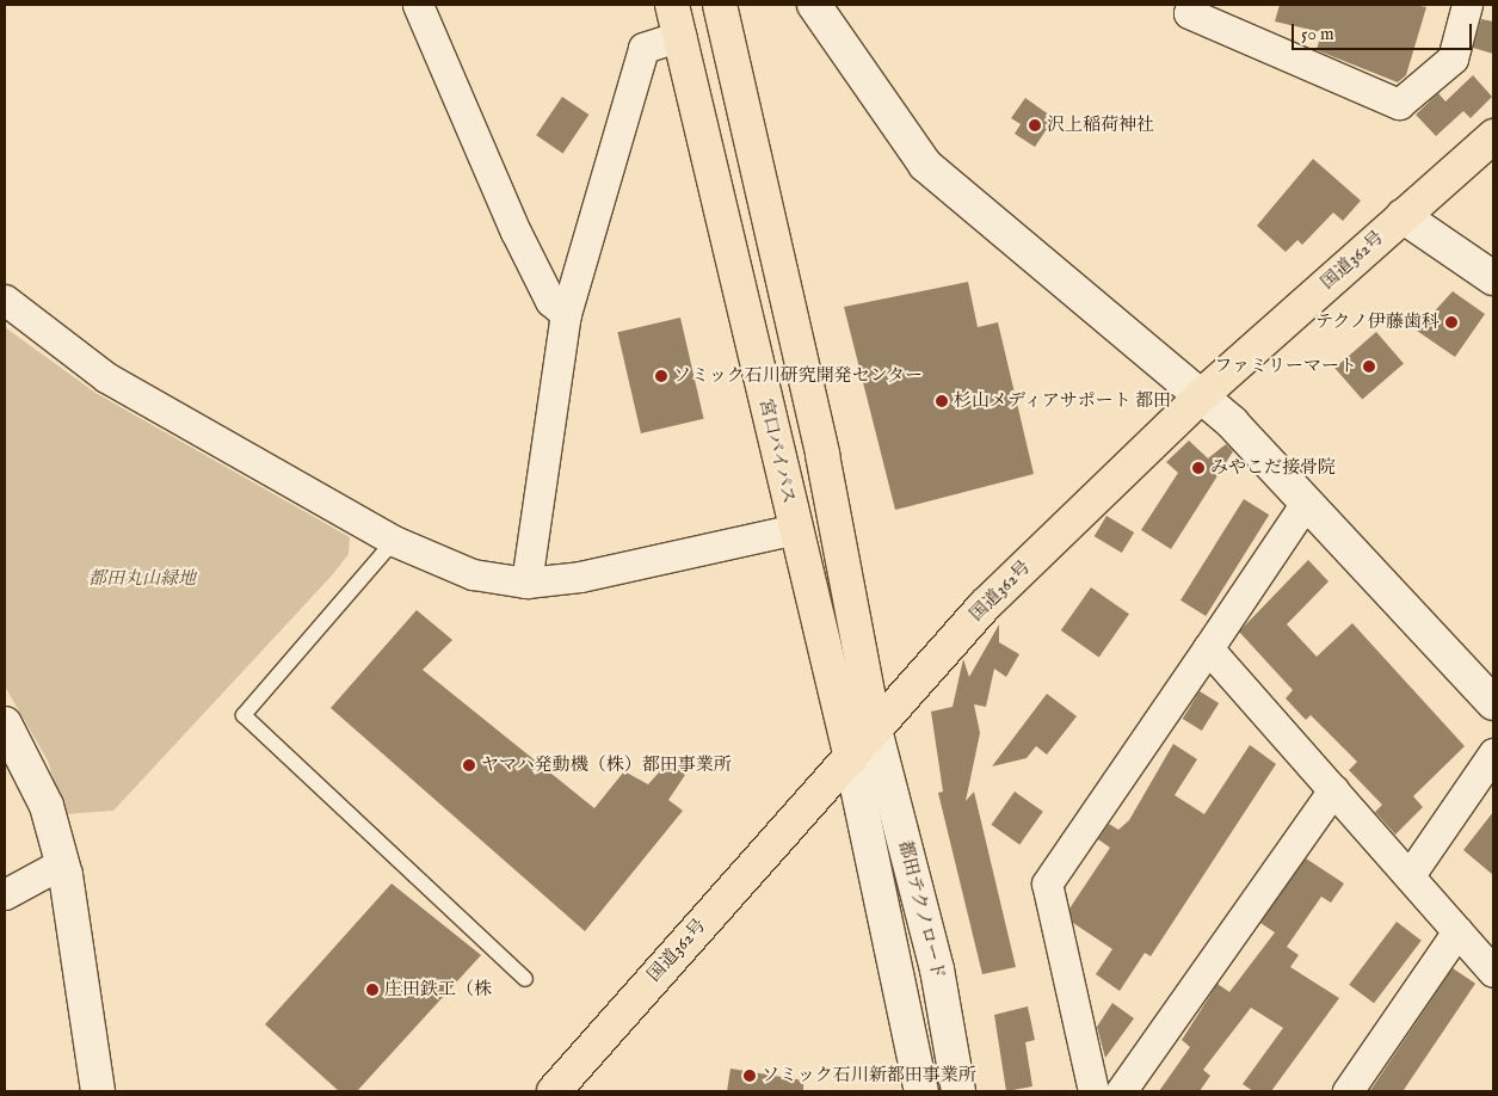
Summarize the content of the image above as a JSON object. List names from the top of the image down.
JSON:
{
  "streets": {
    "highway": ["国道362号", "宮口バイパス"],
    "street": ["都田テクノロード"]
  },
  "crossings": [
    ["国道362号", "宮口バイパス"],
    ["国道362号", "都田テクノロード"],
    ["宮口バイパス", "都田テクノロード"]
  ],
  "parks": ["都田丸山緑地"],
  "places": [
    "沢上稲荷神社",
    "テクノ伊藤歯科",
    "ファミリーマート",
    "ソミック石川研究開発センター",
    "杉山メディアサポート 都田",
    "みやこだ接骨院",
    "ヤマハ発動機（株）都田事業所",
    "庄田鉄工（株",
    "ソミック石川新都田事業所"
  ],
  "scale_bar": "50 m"
}
